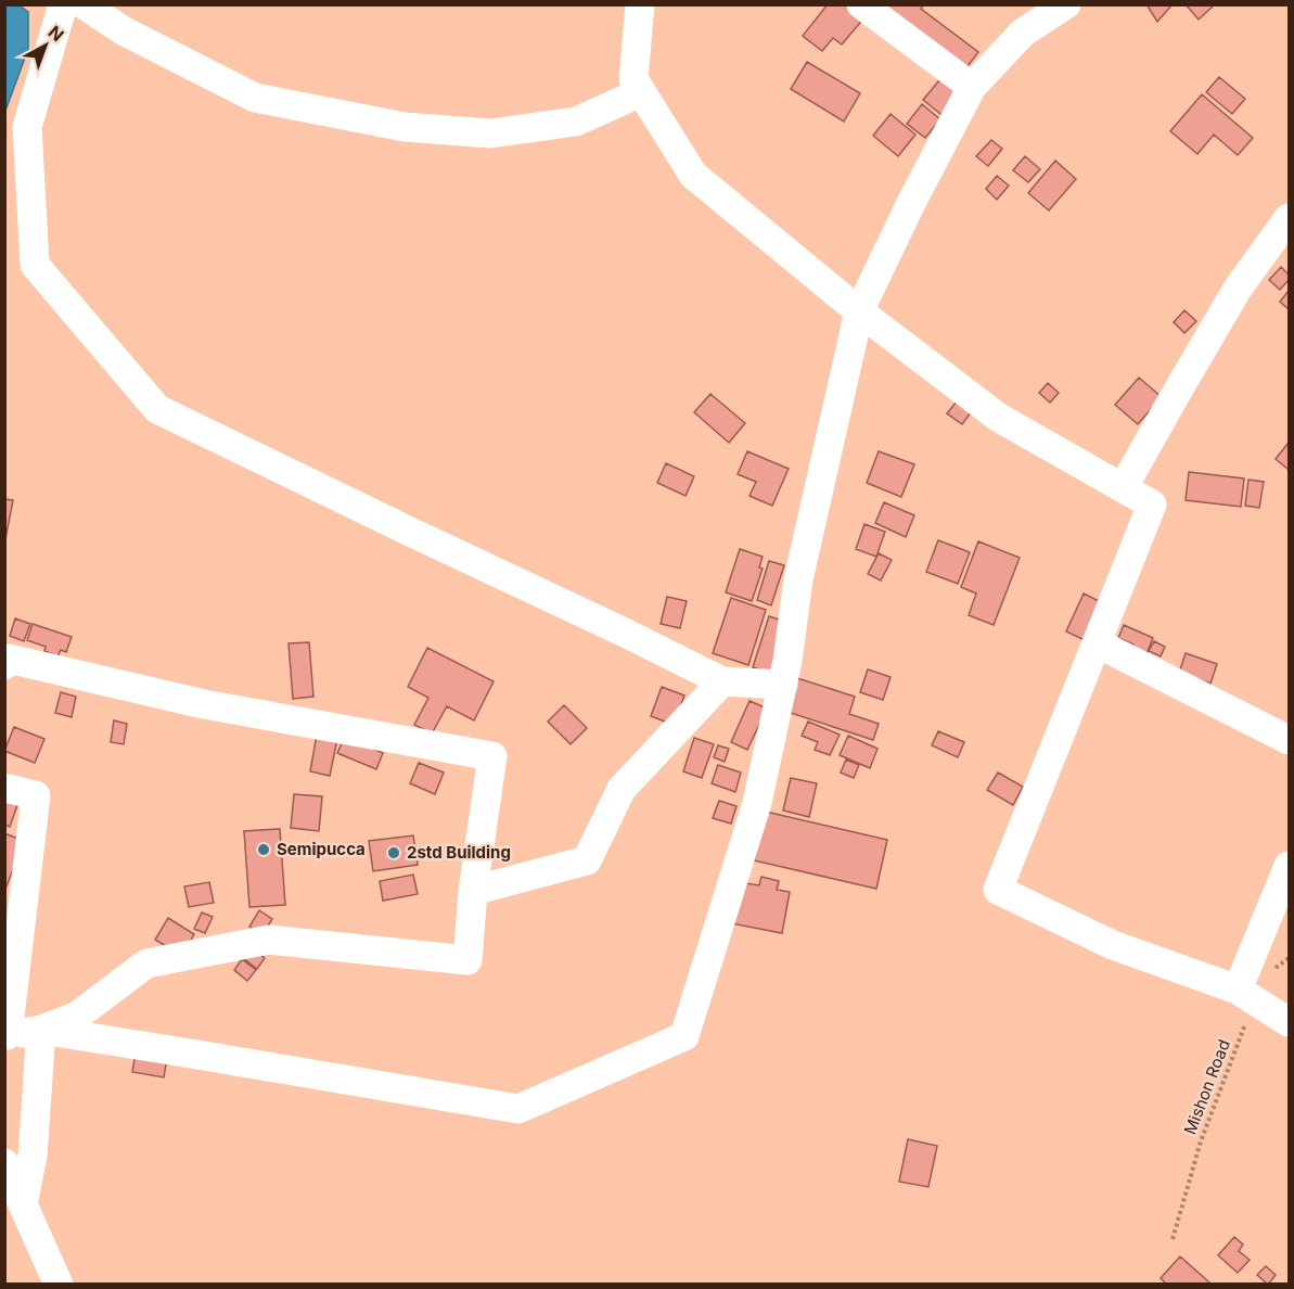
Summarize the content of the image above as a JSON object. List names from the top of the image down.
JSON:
{
  "streets": {
    "path": ["Mishon Road"]
  },
  "places": ["Semipucca", "2std Building"],
  "north": "top right"
}
